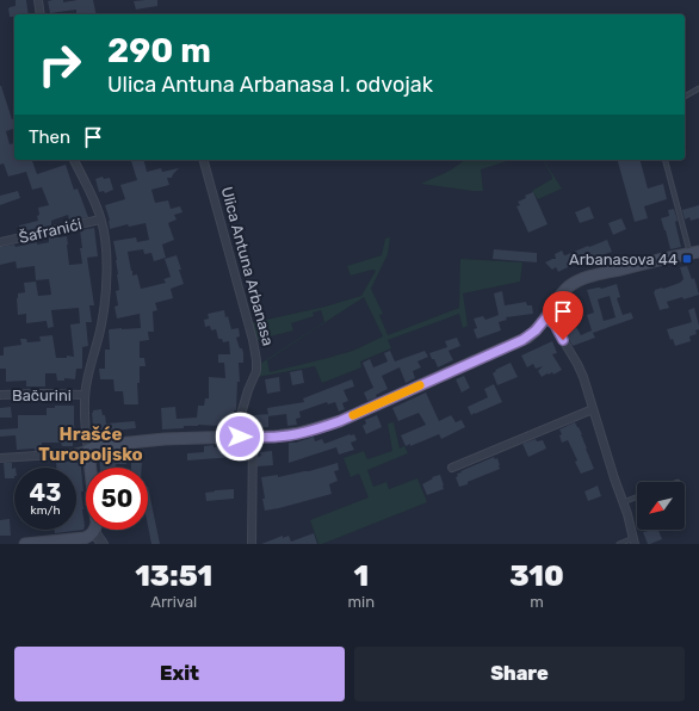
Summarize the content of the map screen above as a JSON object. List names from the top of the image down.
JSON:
{
  "streets": {
    "street": ["Šafranići", "Ulica Antuna Arbanasa", "Bačurini"]
  },
  "districts": ["Hrašće Turopoljsko"],
  "places": {
    "transit": ["Arbanasova 44"]
  },
  "north": "bottom left",
  "page": {
    "turn": ["290 m", "Ulica Antuna Arbanasa I. odvojak"],
    "then": "Then",
    "speed": "43 km/h",
    "limit": "50",
    "eta": [
      "13:51",
      "Arrival",
      "1",
      "min",
      "310",
      "m"
    ],
    "buttons": ["Exit", "Share"]
  }
}
